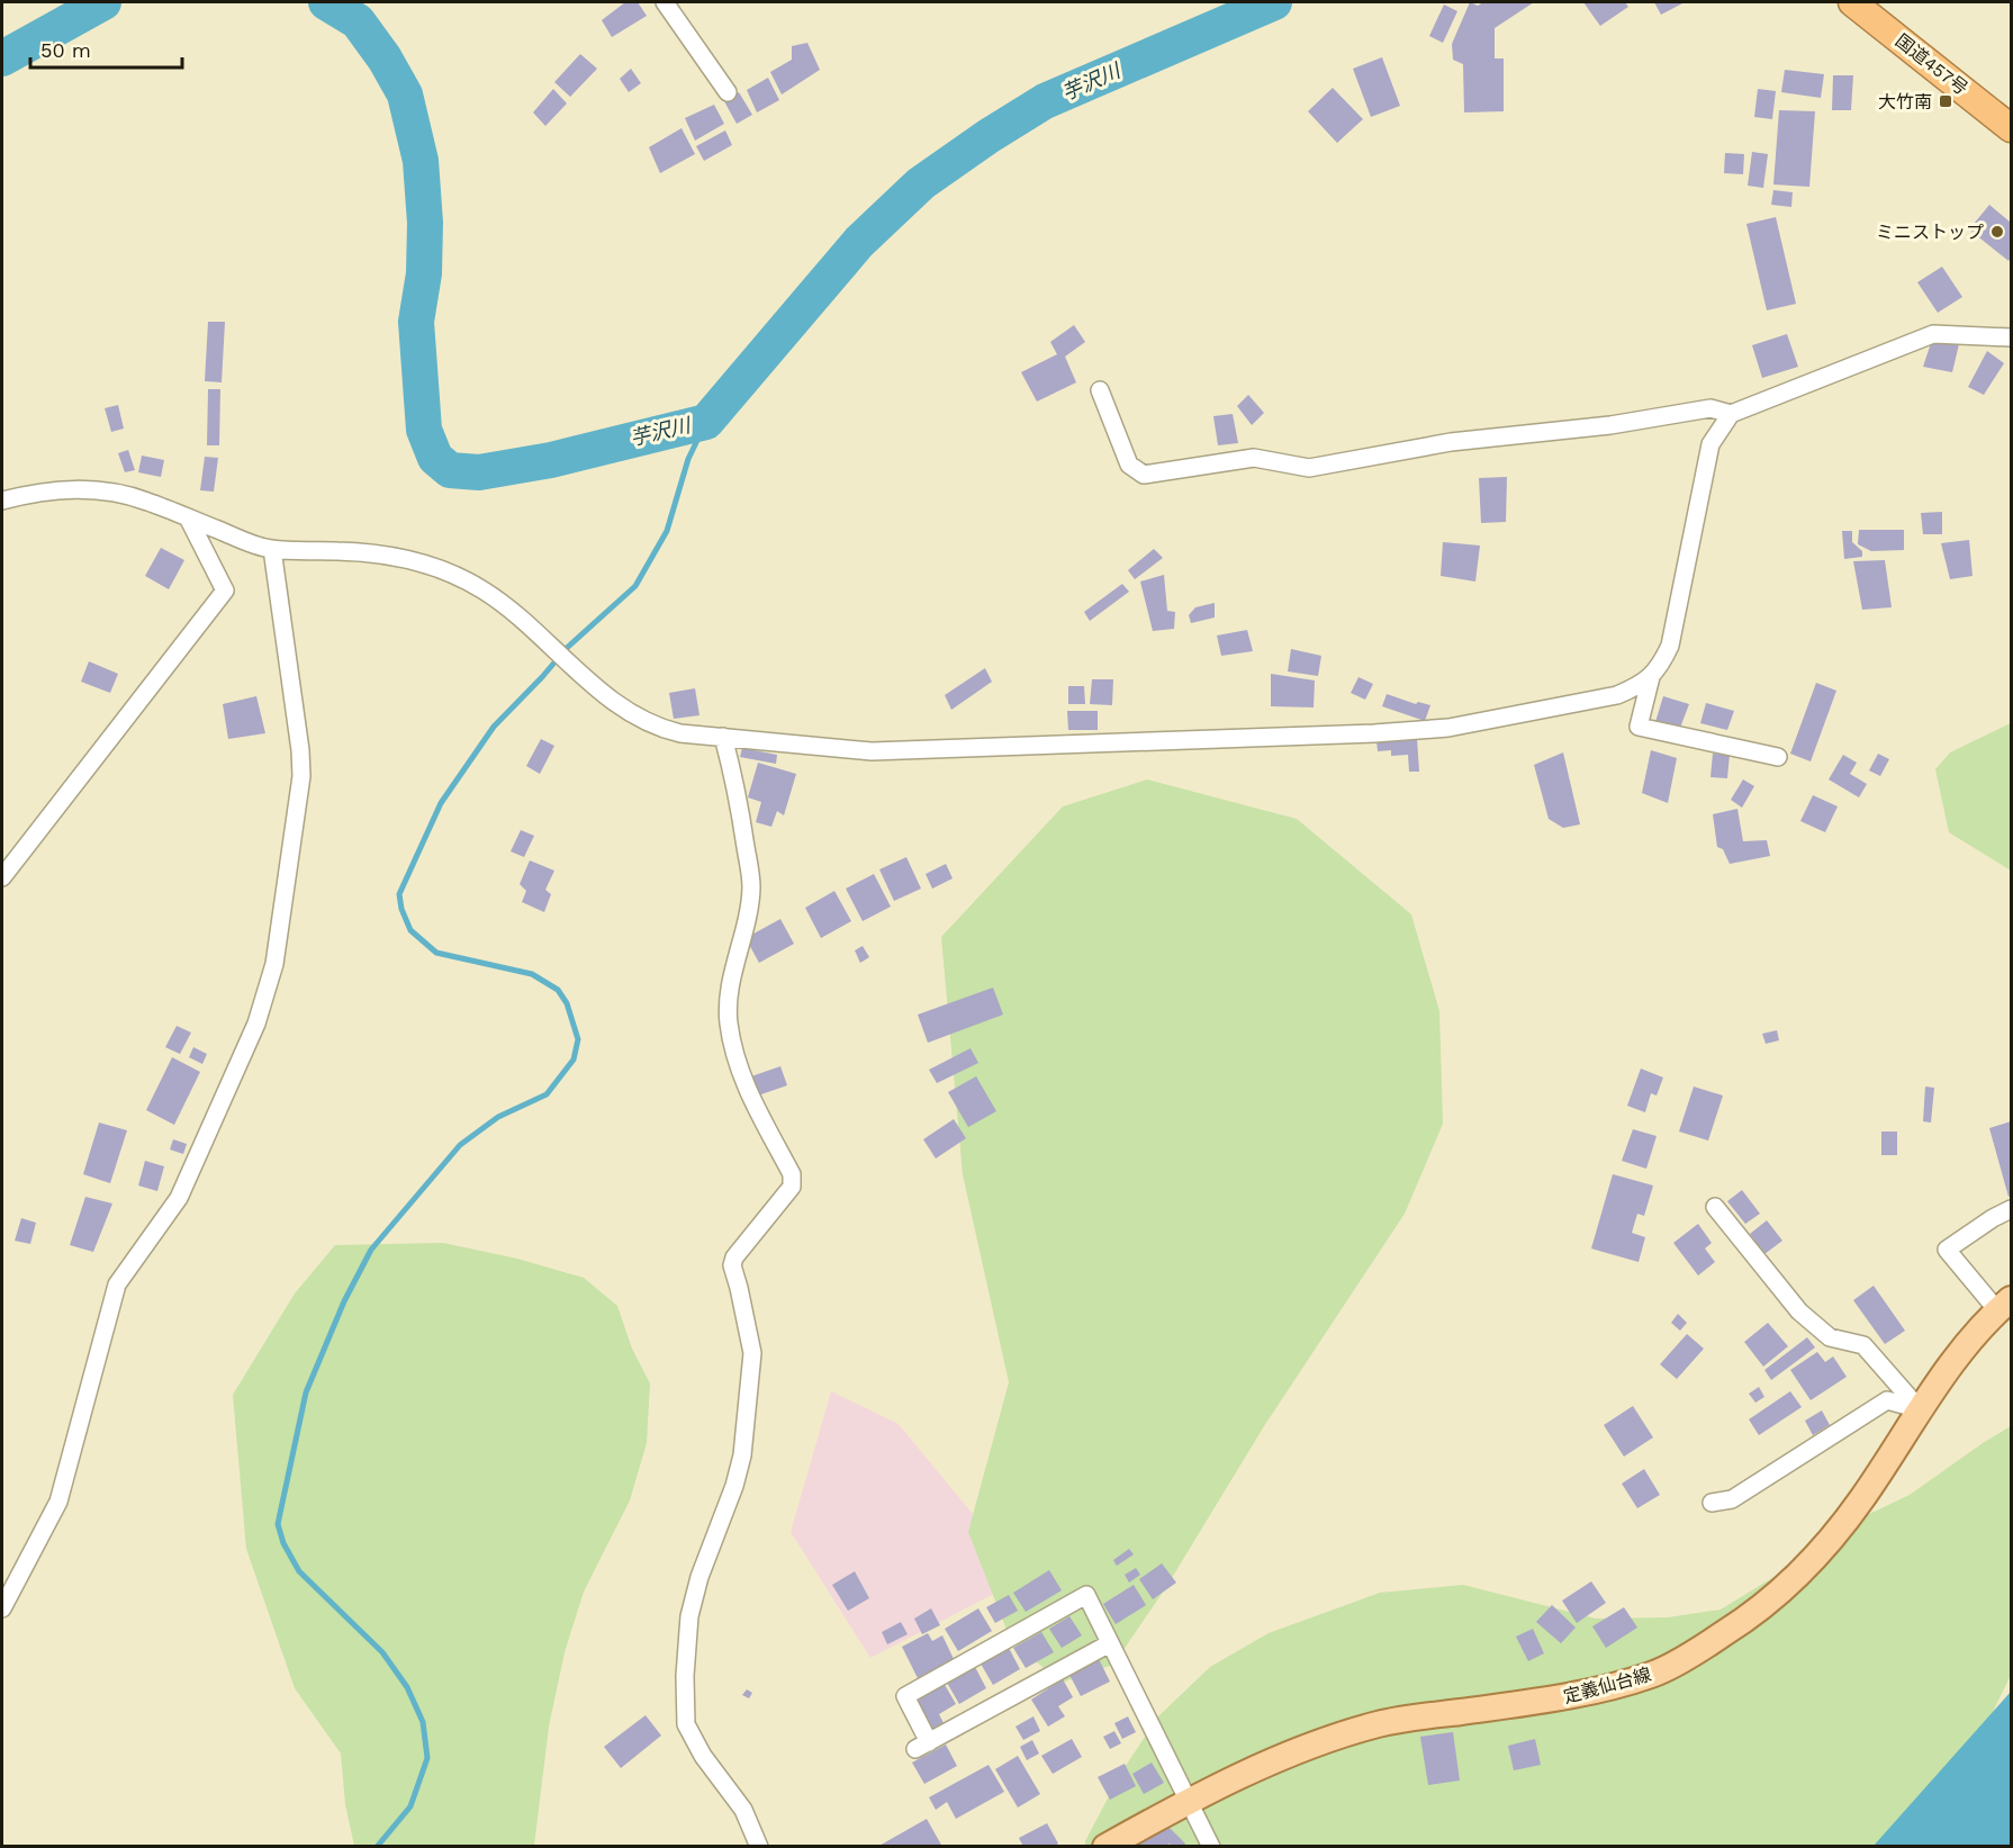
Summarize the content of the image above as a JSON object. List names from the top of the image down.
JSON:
{
  "streets": {
    "highway": ["国道457号"],
    "main road": ["定義仙台線"]
  },
  "water": ["芋沢川"],
  "places": {
    "transit": ["大竹南"],
    "other": ["ミニストップ"]
  },
  "scale_bar": "50 m"
}
